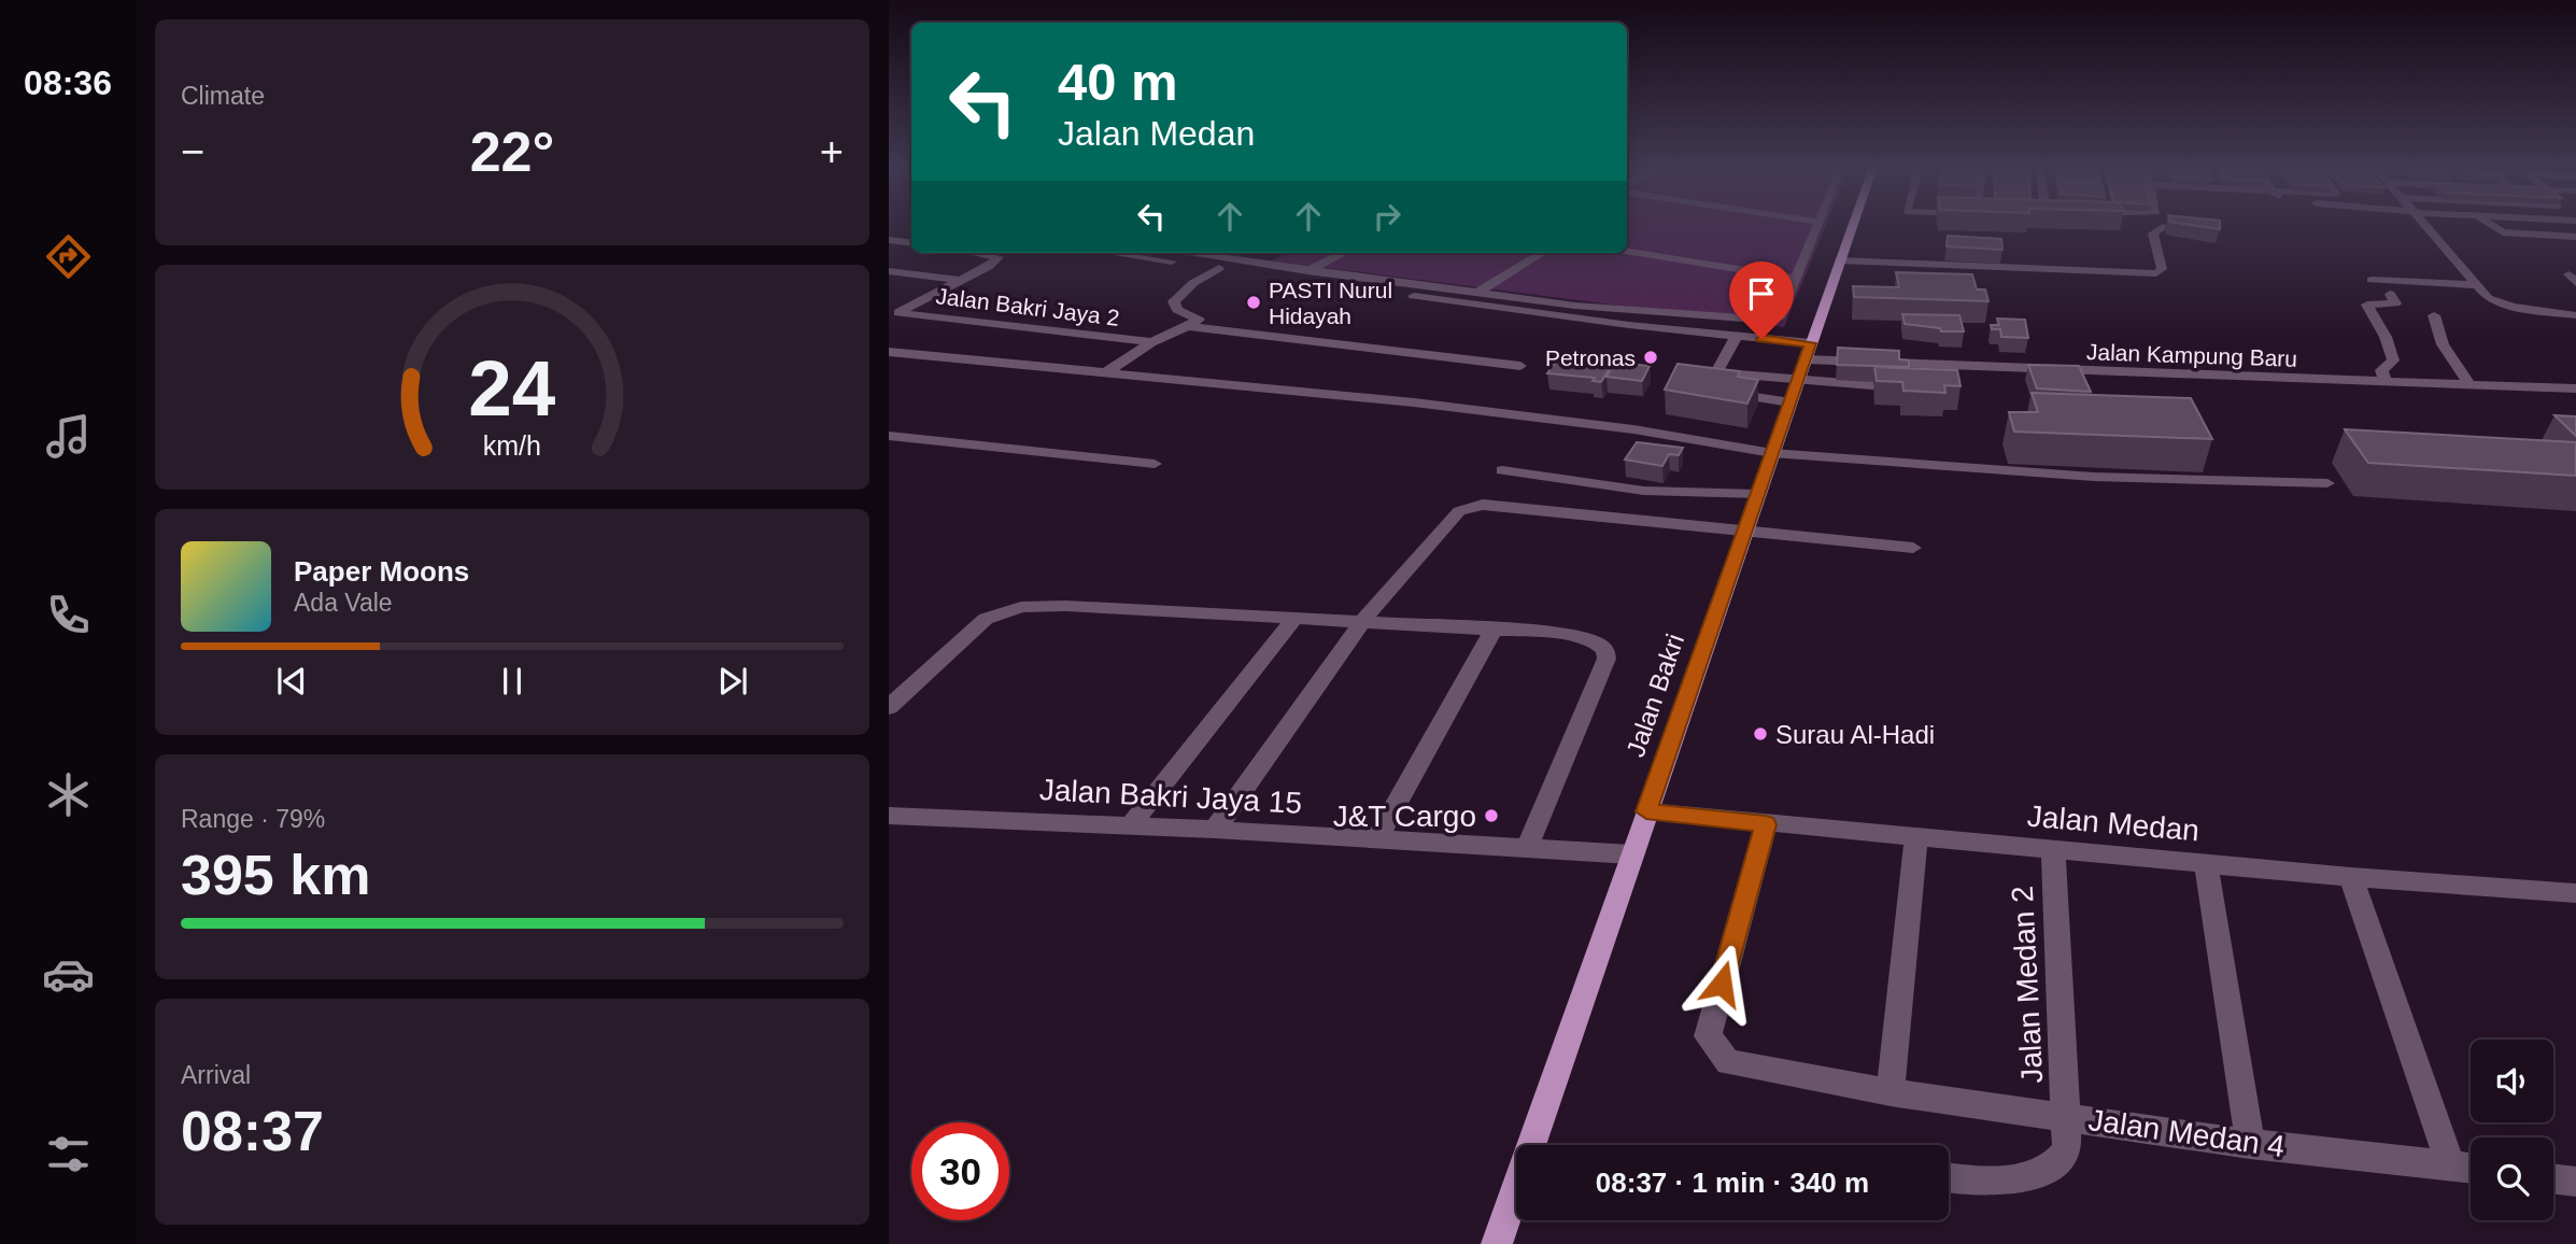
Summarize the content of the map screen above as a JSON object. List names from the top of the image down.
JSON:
{
  "streets": {
    "main road": ["Jalan Bakri"],
    "street": [
      "Jalan Bakri Jaya 2",
      "Jalan Kampung Baru",
      "Jalan Bakri Jaya 15",
      "Jalan Medan",
      "Jalan Medan 2",
      "Jalan Medan 4"
    ]
  },
  "crossings": [
    ["Jalan Kampung Baru", "Jalan Bakri"],
    ["Jalan Bakri", "Jalan Bakri Jaya 15"],
    ["Jalan Bakri", "Jalan Medan"],
    ["Jalan Medan", "Jalan Medan 2"],
    ["Jalan Medan", "Jalan Medan 4"],
    ["Jalan Medan 2", "Jalan Medan 4"]
  ],
  "places": [
    "PASTI Nurul Hidayah",
    "Petronas",
    "Surau Al-Hadi",
    "J&T Cargo"
  ],
  "page": {
    "tabs": "08:36",
    "tile": [
      "Climate",
      ["Range · 79%", "395 km"],
      ["Arrival", "08:37"]
    ],
    "turn": ["40 m", "Jalan Medan"],
    "heat": ["−", "22°", "+"],
    "song": ["Paper Moons", "Ada Vale"],
    "limit": "30",
    "trip": "08:37 · 1 min · 340 m",
    "gauge": ["24", "km/h"]
  }
}
